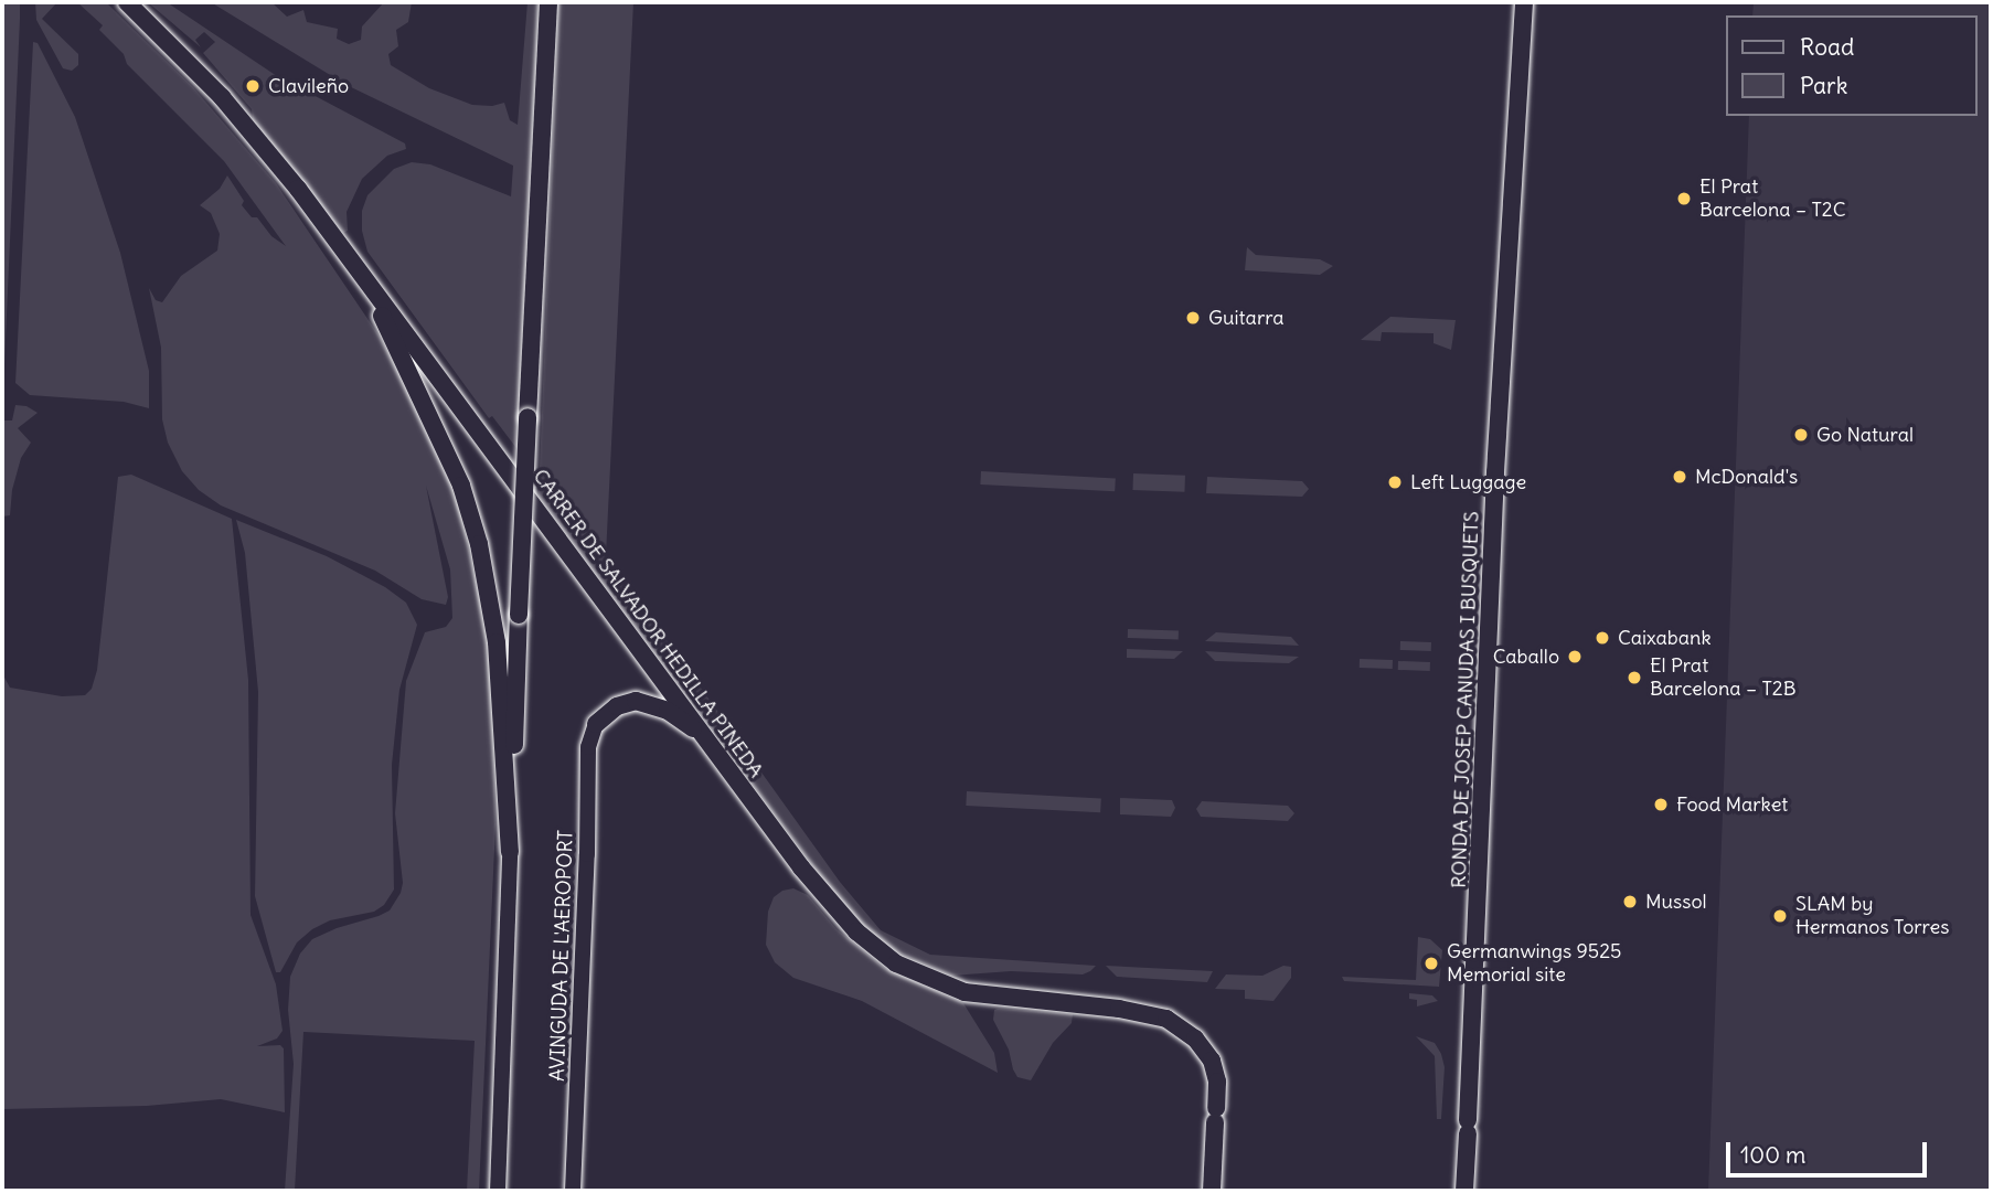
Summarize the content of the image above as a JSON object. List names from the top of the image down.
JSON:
{
  "streets": {
    "main road": ["CARRER DE SALVADOR HEDILLA PINEDA", "RONDA DE JOSEP CANUDAS I BUSQUETS"],
    "street": ["AVINGUDA DE L'AEROPORT"]
  },
  "places": [
    "Clavileño",
    "El Prat Barcelona – T2C",
    "Guitarra",
    "Go Natural",
    "McDonald's",
    "Left Luggage",
    "Caixabank",
    "Caballo",
    "El Prat Barcelona – T2B",
    "Food Market",
    "Mussol",
    "SLAM by Hermanos Torres",
    "Germanwings 9525 Memorial site"
  ],
  "legend": ["Road", "Park"],
  "scale_bar": "100 m"
}
